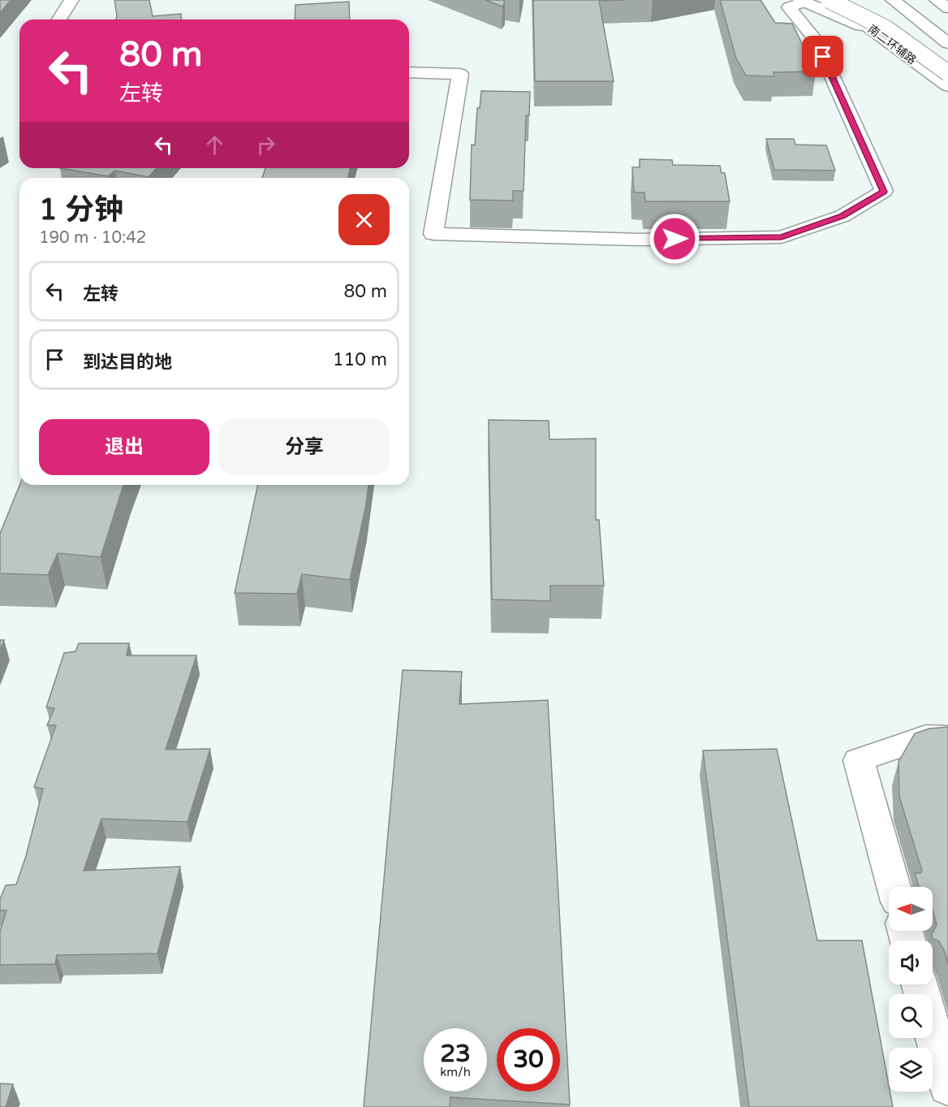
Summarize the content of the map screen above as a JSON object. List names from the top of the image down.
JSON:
{
  "streets": {
    "main road": ["南二环辅路"]
  },
  "north": "left",
  "page": {
    "turn": ["80 m", "左转"],
    "heading": ["1 分钟", "190 m · 10:42"],
    "list": [
      {
        "name": "左转",
        "value": "80 m"
      },
      {
        "name": "到达目的地",
        "value": "110 m"
      }
    ],
    "buttons": ["退出", "分享"],
    "speed": "23 km/h",
    "limit": "30"
  }
}
